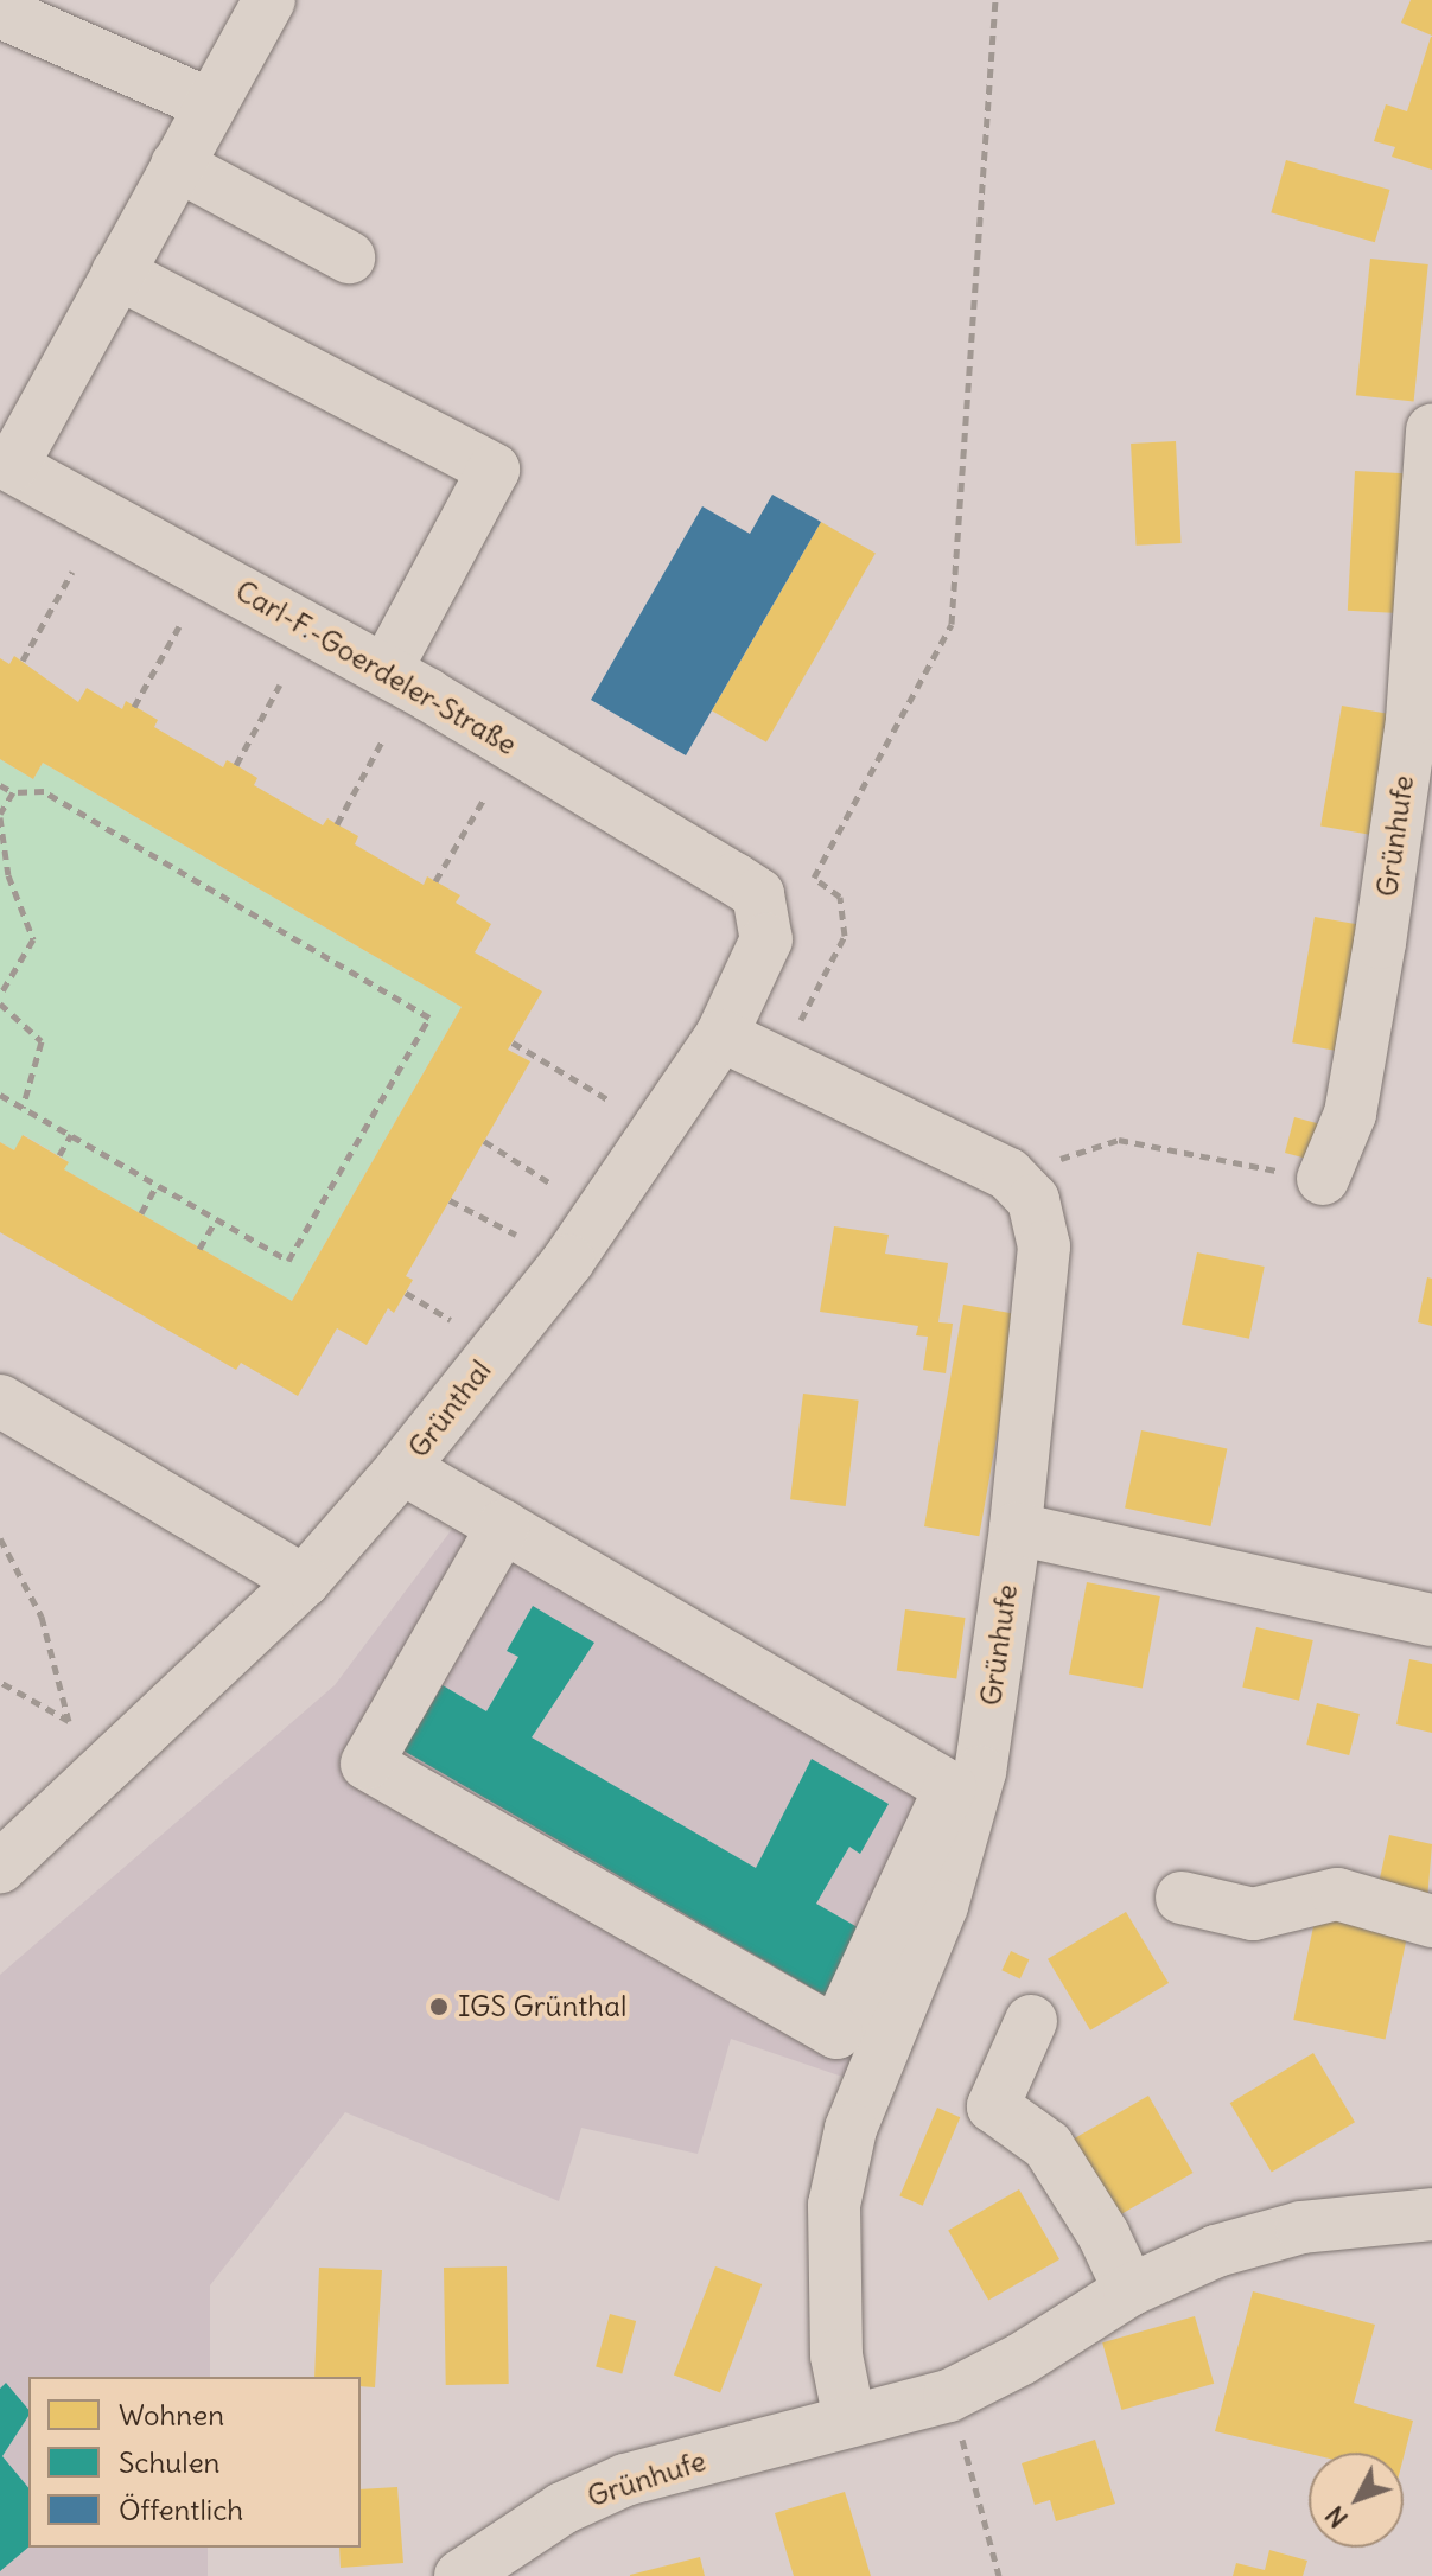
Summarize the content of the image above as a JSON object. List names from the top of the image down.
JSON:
{
  "streets": {
    "street": ["Carl-F.-Goerdeler-Straße", "Grünhufe", "Grünthal"]
  },
  "crossings": [
    ["Carl-F.-Goerdeler-Straße", "Grünthal"],
    ["Grünhufe", "Grünthal"]
  ],
  "places": ["IGS Grünthal"],
  "legend": ["Wohnen", "Schulen", "Öffentlich"],
  "north": "bottom left"
}
